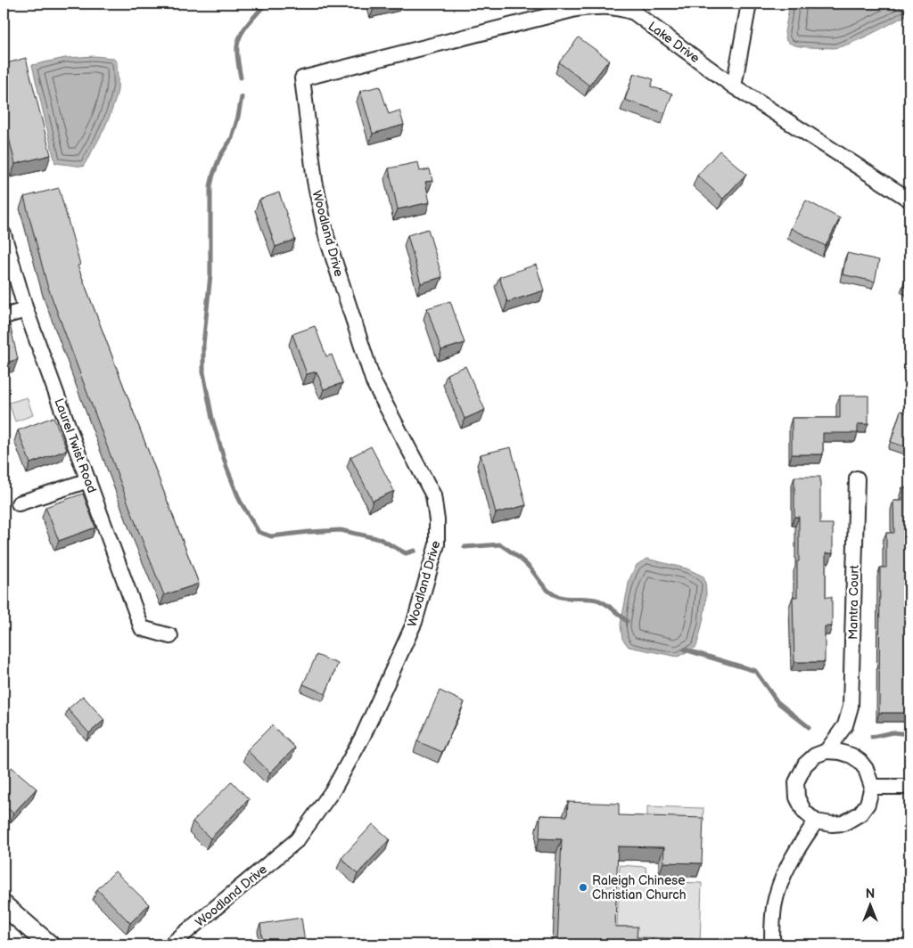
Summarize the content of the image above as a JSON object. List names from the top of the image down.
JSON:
{
  "streets": {
    "street": [
      "Lake Drive",
      "Woodland Drive",
      "Laurel Twist Road",
      "Mantra Court"
    ]
  },
  "crossings": [
    ["Lake Drive", "Woodland Drive"]
  ],
  "places": ["Raleigh Chinese Christian Church"],
  "north": "top"
}
